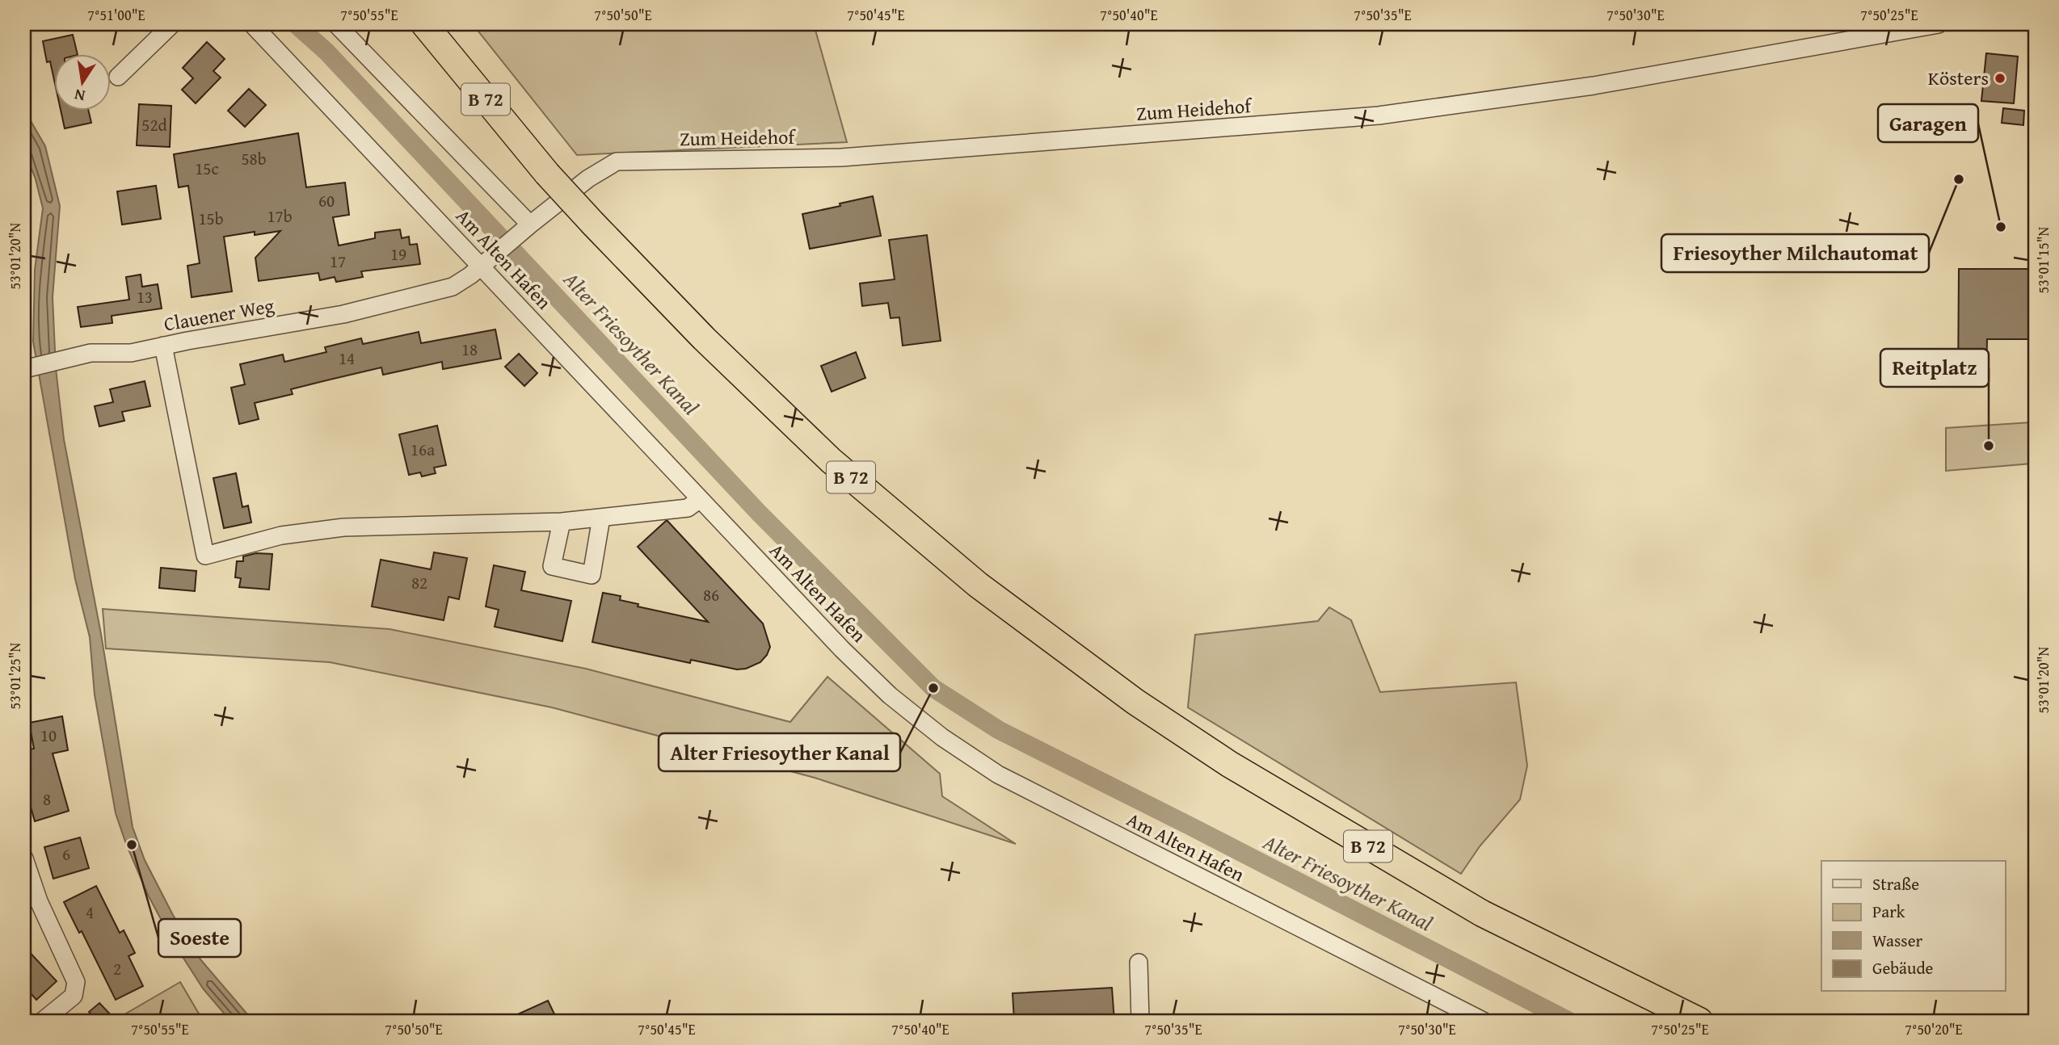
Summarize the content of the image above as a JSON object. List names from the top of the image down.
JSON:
{
  "streets": {
    "highway": ["B 72"],
    "street": ["Zum Heidehof", "Am Alten Hafen", "Clauener Weg"]
  },
  "crossings": [
    ["Zum Heidehof", "Am Alten Hafen"],
    ["Zum Heidehof", "Clauener Weg"],
    ["Am Alten Hafen", "Clauener Weg"]
  ],
  "water": ["Alter Friesoyther Kanal"],
  "places": [
    "Kösters",
    "Friesoyther Milchautomat",
    "Garagen",
    "Reitplatz",
    "Alter Friesoyther Kanal",
    "Soeste"
  ],
  "house_numbers": [
    "52d",
    "58b",
    "15c",
    "60",
    "17b",
    "15b",
    "19",
    "17",
    "13",
    "18",
    "14",
    "16a",
    "82",
    "86",
    "10",
    "8",
    "6",
    "4",
    "2"
  ],
  "legend": [
    "Straße",
    "Park",
    "Wasser",
    "Gebäude"
  ],
  "north": "bottom",
  "coordinates": [
    "7°51'00\"E",
    "7°50'55\"E",
    "7°50'50\"E",
    "7°50'45\"E",
    "7°50'40\"E",
    "7°50'35\"E",
    "7°50'30\"E",
    "7°50'25\"E",
    "53°01'20\"N",
    "53°01'15\"N",
    "53°01'25\"N",
    "7°50'20\"E"
  ]
}
